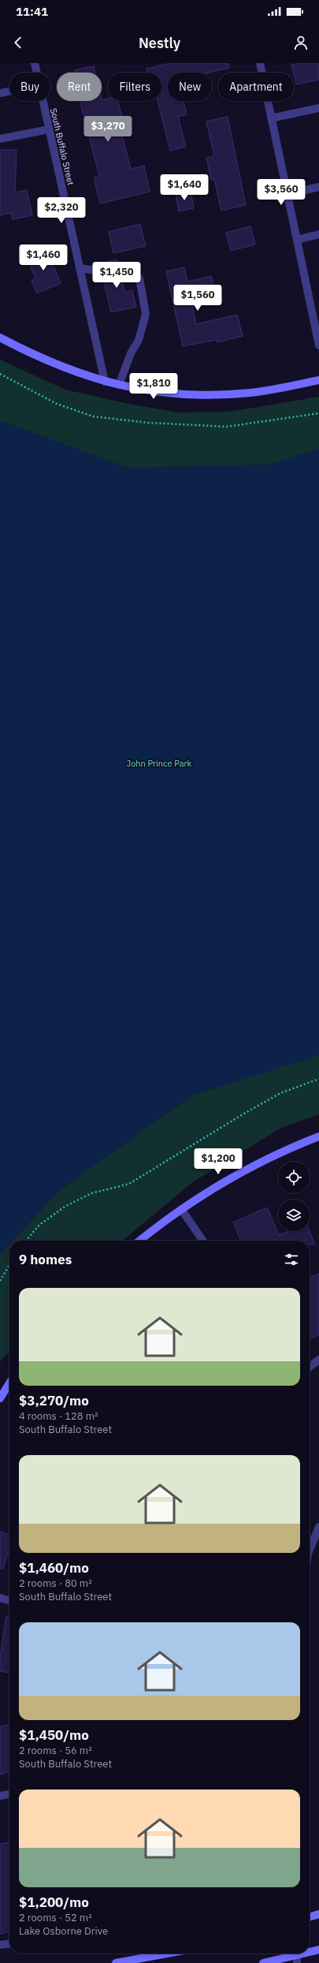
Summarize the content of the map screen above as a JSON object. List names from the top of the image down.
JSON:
{
  "streets": {
    "street": ["South Buffalo Street"]
  },
  "parks": ["John Prince Park"],
  "page": {
    "status": "11:41",
    "header": "Nestly",
    "chip": [
      "Buy",
      "Rent",
      "Filters",
      "New",
      "Apartment"
    ],
    "price": [
      "$3,270",
      "$1,640",
      "$3,560",
      "$2,320",
      "$1,460",
      "$1,450",
      "$1,560",
      "$1,810",
      "$1,200"
    ],
    "heading": "9 homes",
    "list": [
      {
        "name": "$3,270/mo",
        "note": "4 rooms · 128 m² · South Buffalo Street"
      },
      {
        "name": "$1,460/mo",
        "note": "2 rooms · 80 m² · South Buffalo Street"
      },
      {
        "name": "$1,450/mo",
        "note": "2 rooms · 56 m² · South Buffalo Street"
      },
      {
        "name": "$1,200/mo",
        "note": "2 rooms · 52 m² · Lake Osborne Drive"
      }
    ]
  }
}
